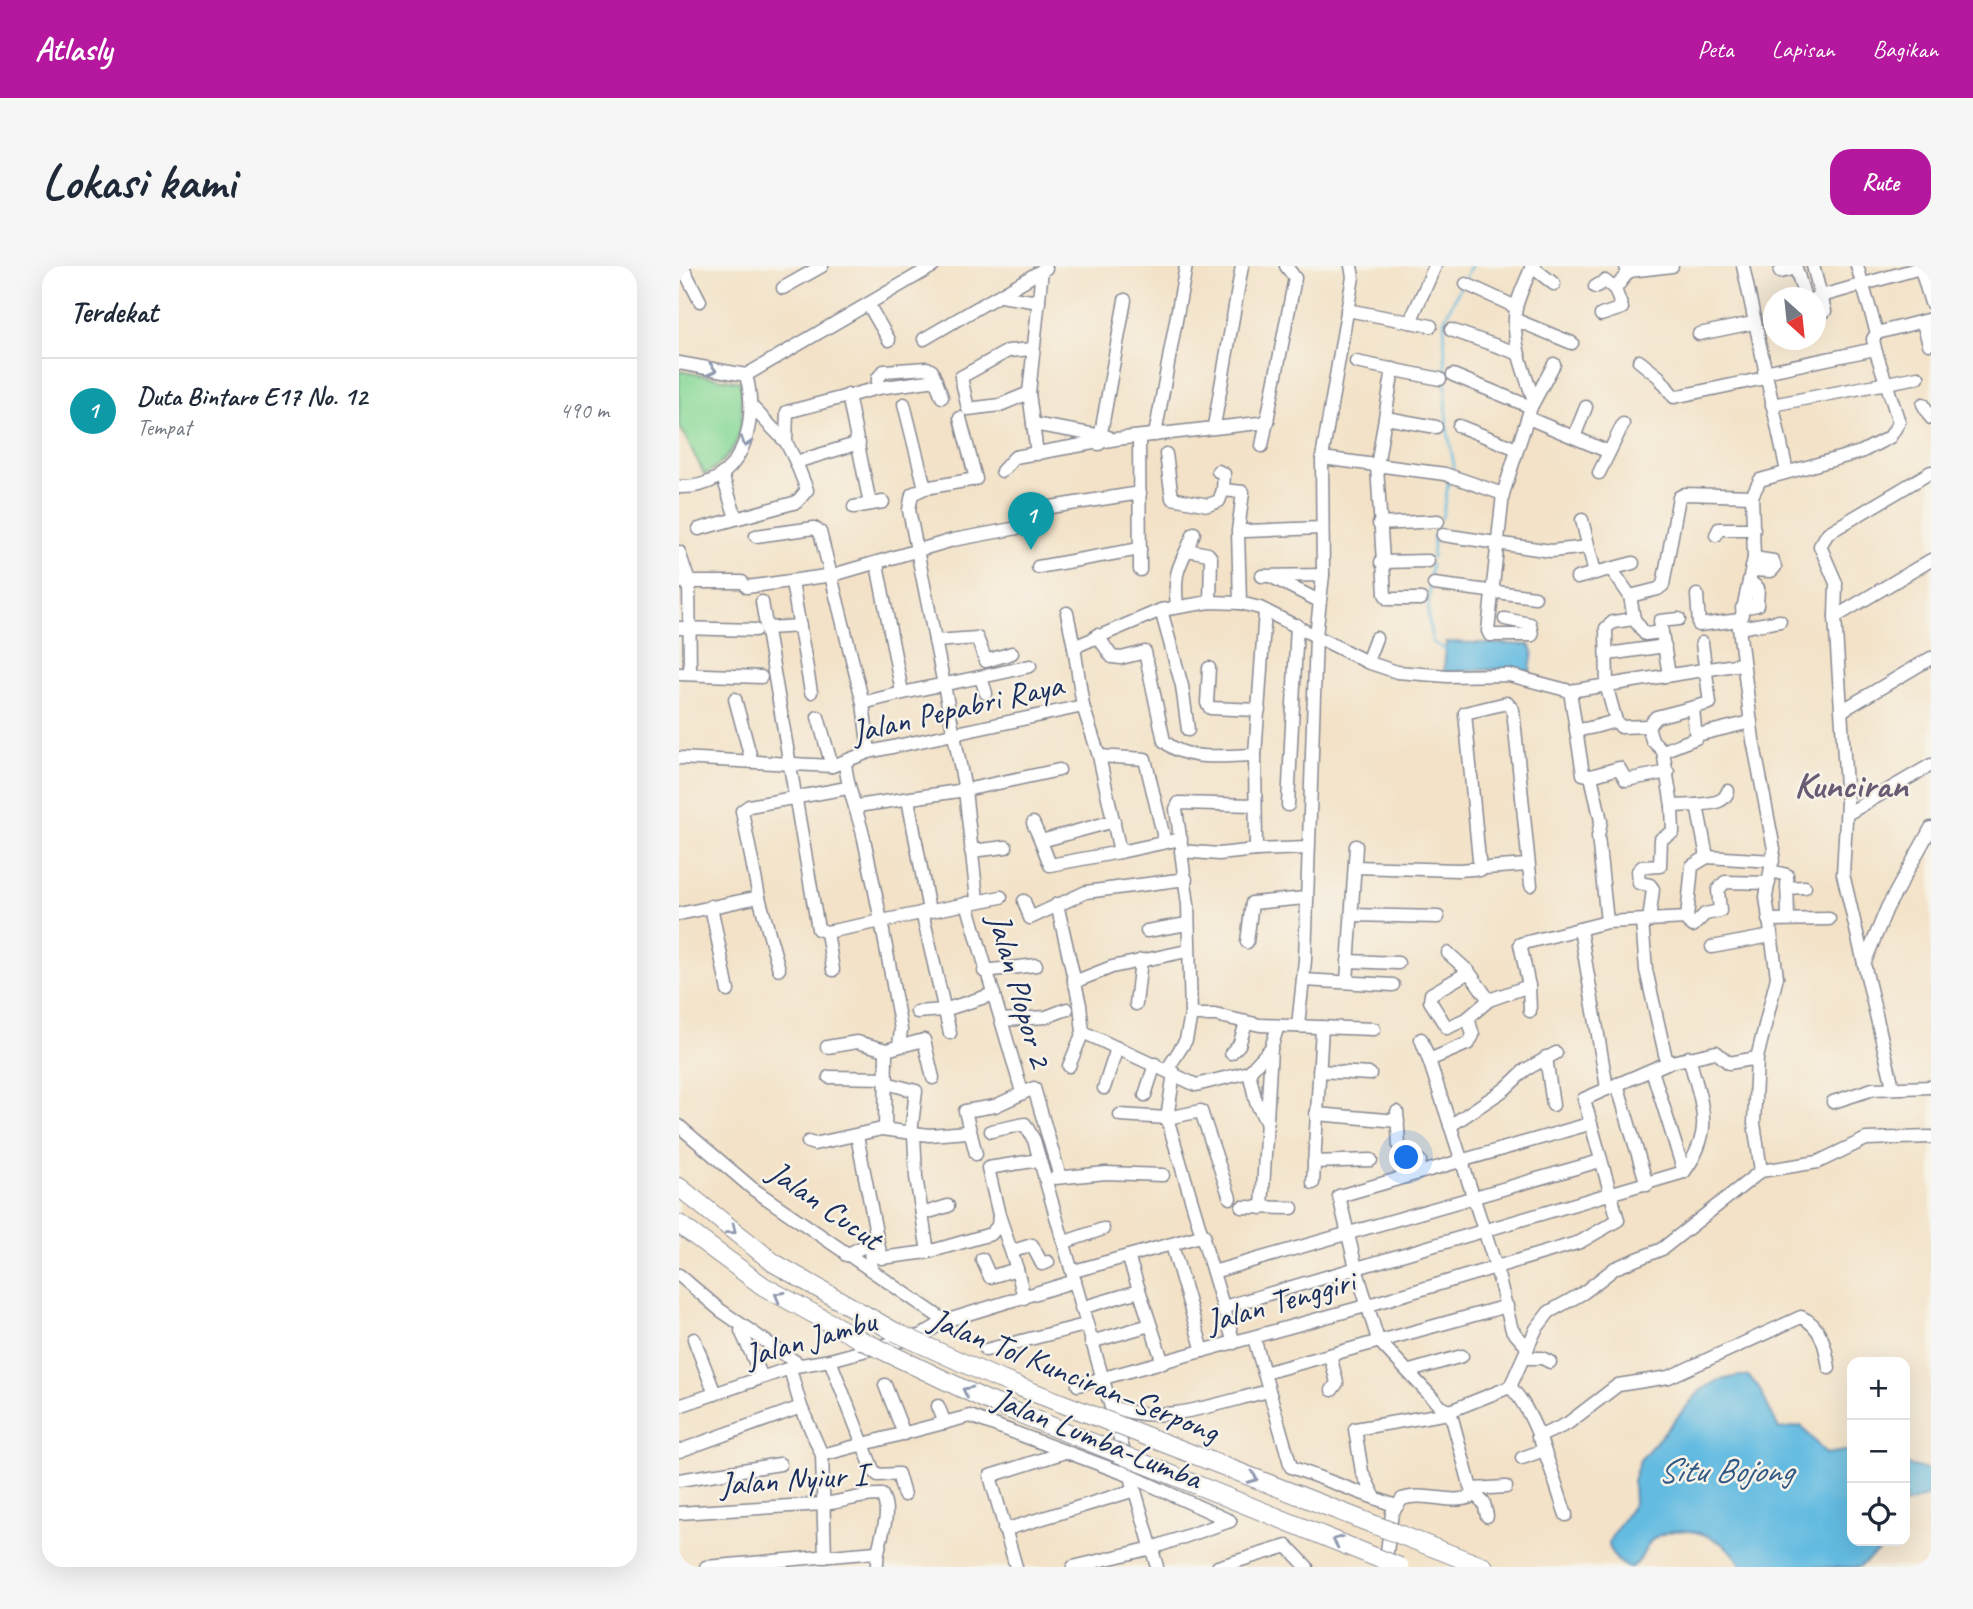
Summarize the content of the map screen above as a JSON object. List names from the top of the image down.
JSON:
{
  "streets": {
    "highway": ["Jalan Tol Kunciran–Serpong"],
    "street": [
      "Jalan Pepabri Raya",
      "Jalan Plopor 2",
      "Jalan Cucut",
      "Jalan Tenggiri",
      "Jalan Jambu",
      "Jalan Lumba-Lumba",
      "Jalan Nyiur I"
    ]
  },
  "crossings": [
    ["Jalan Pepabri Raya", "Jalan Plopor 2"],
    ["Jalan Cucut", "Jalan Jambu"]
  ],
  "districts": ["Kunciran"],
  "water": ["Situ Bojong"],
  "north": "bottom right",
  "page": {
    "header": "Atlasly",
    "nav": ["Peta", "Lapisan", "Bagikan"],
    "buttons": "Rute",
    "title": "Lokasi kami",
    "heading": "Terdekat",
    "list": [
      {
        "mark": "1",
        "name": "Duta Bintaro E17 No. 12",
        "note": "Tempat",
        "value": "490 m"
      }
    ],
    "pins": "1",
    "map_buttons": ["+", "−"]
  }
}
